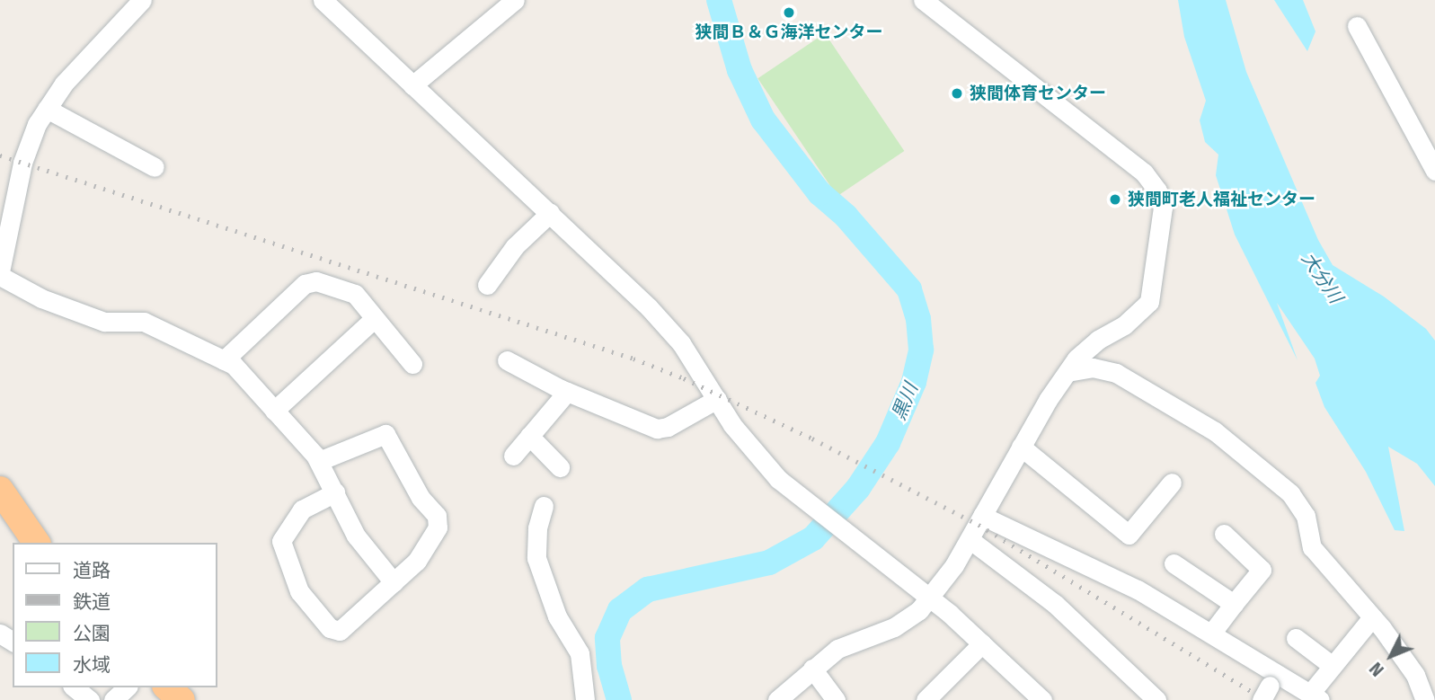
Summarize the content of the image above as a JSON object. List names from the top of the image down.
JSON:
{
  "water": ["大分川", "黒川"],
  "places": ["狭間Ｂ＆Ｇ海洋センター", "狭間体育センター", "狭間町老人福祉センター"],
  "legend": [
    "道路",
    "鉄道",
    "公園",
    "水域"
  ],
  "north": "bottom left"
}
